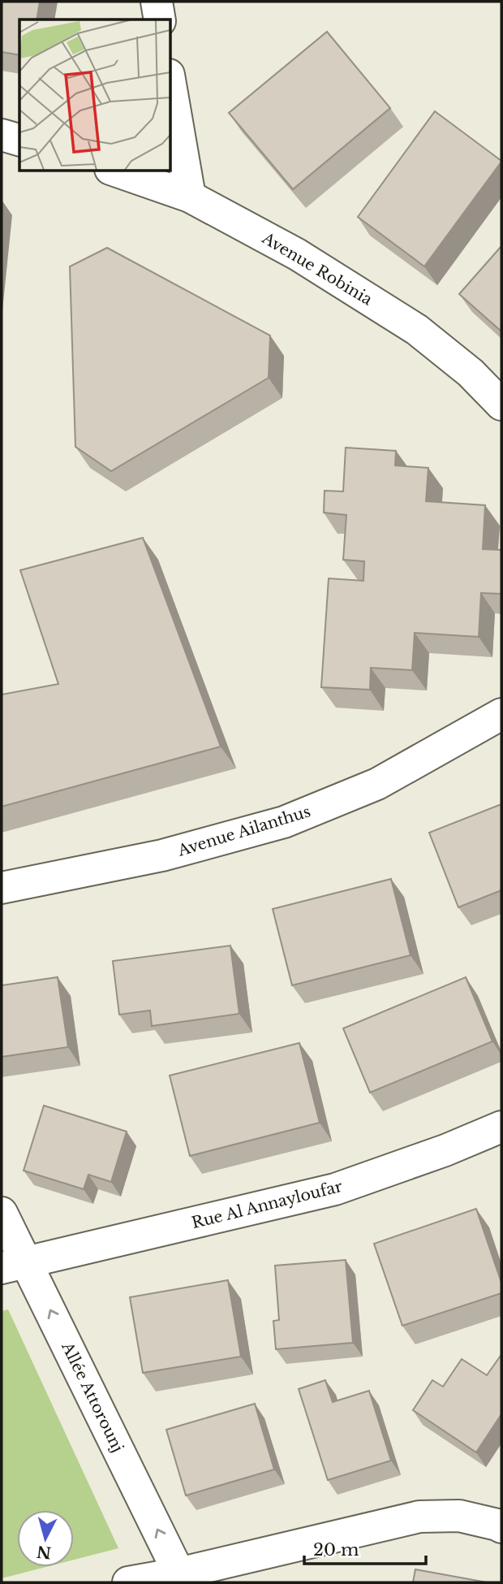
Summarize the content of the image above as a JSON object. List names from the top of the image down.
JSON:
{
  "streets": {
    "street": [
      "Avenue Robinia",
      "Avenue Ailanthus",
      "Rue Al Annayloufar",
      "Allée Attorounj"
    ]
  },
  "crossings": [
    ["Rue Al Annayloufar", "Allée Attorounj"]
  ],
  "one_way": ["Allée Attorounj"],
  "scale_bar": "20 m",
  "north": "bottom"
}
